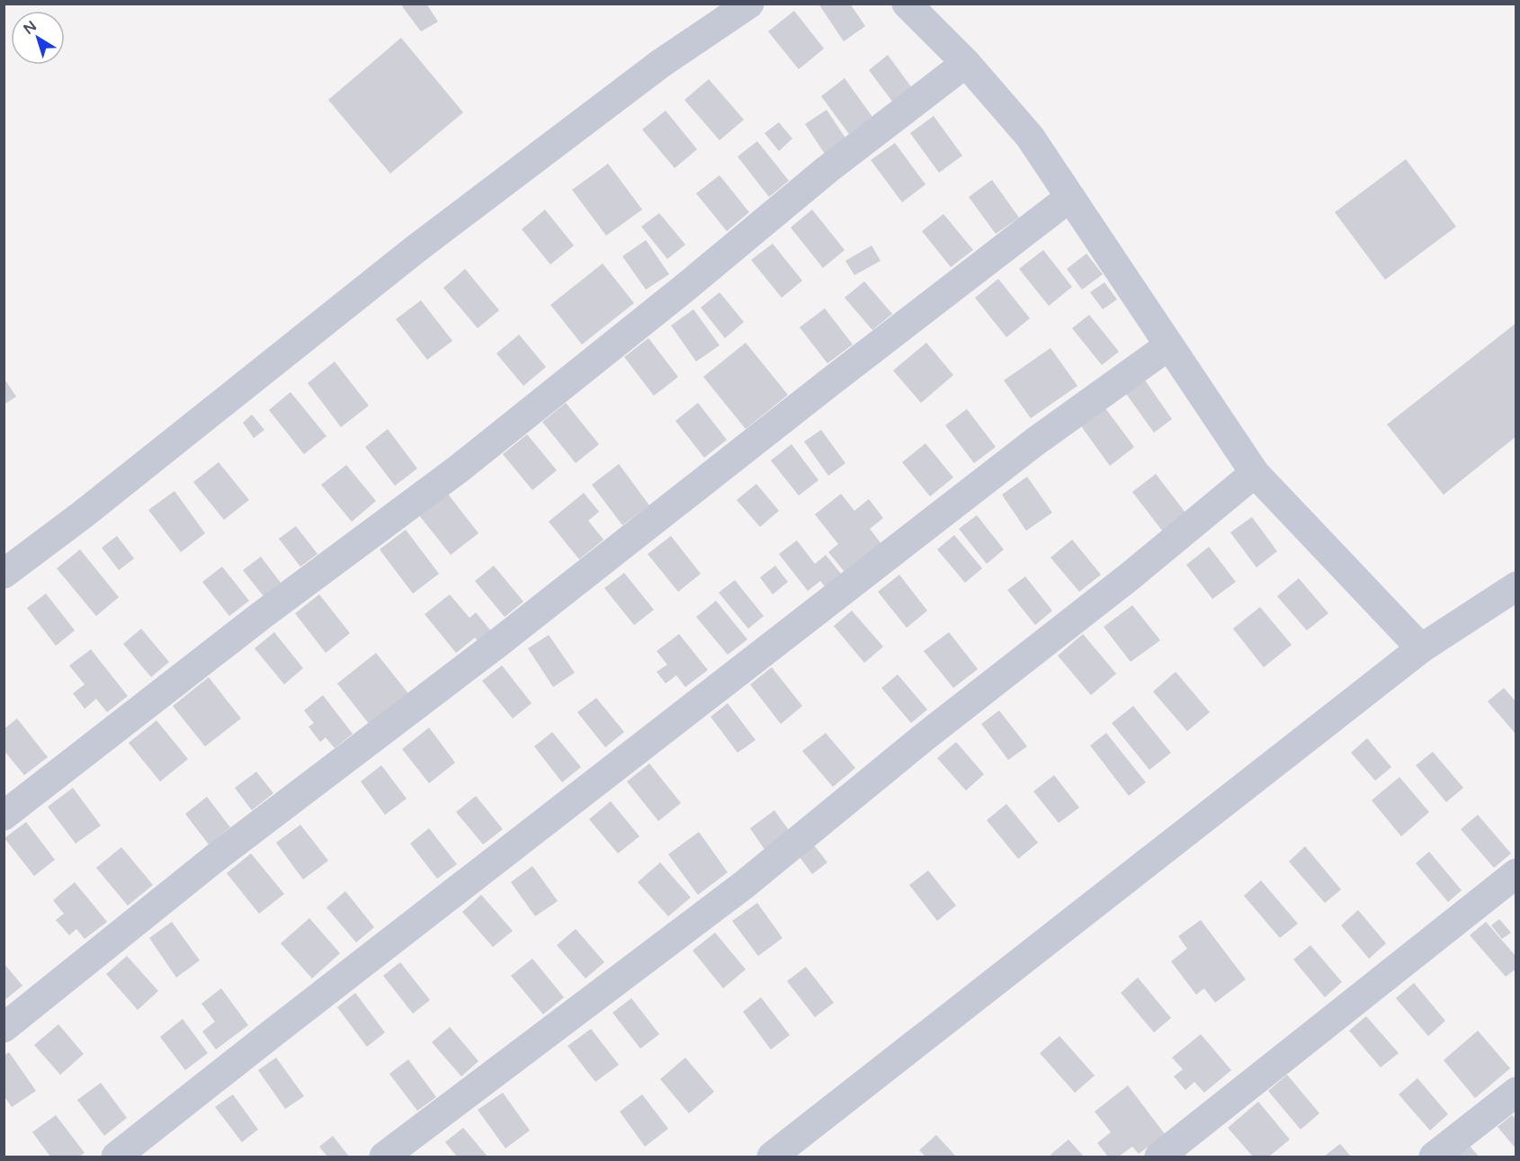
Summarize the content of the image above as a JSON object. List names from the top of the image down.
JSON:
{
  "north": "top left"
}
